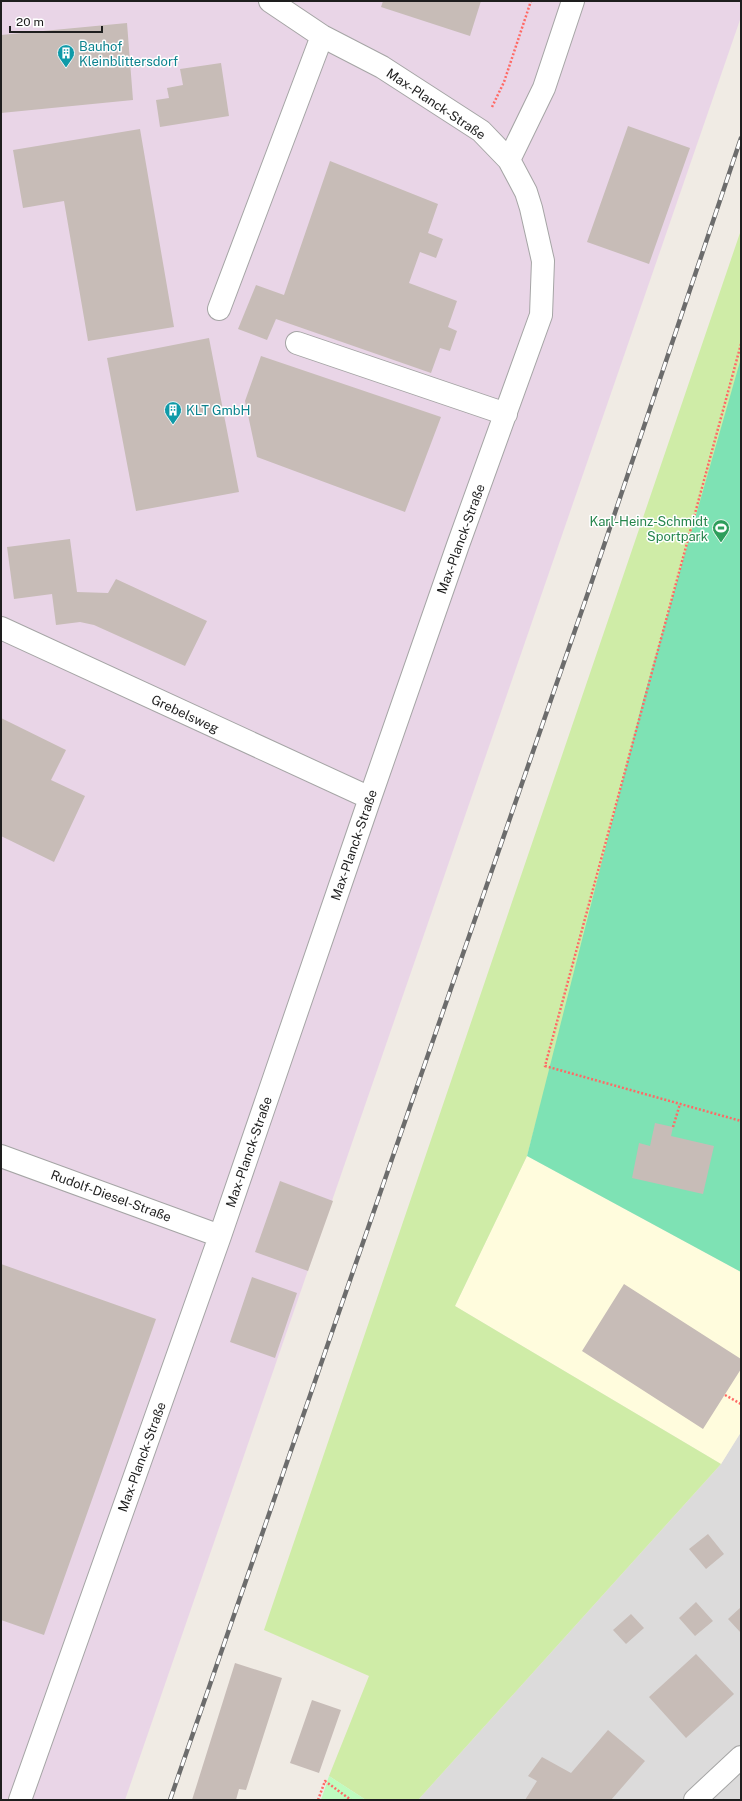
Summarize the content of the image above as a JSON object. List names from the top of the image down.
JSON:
{
  "streets": {
    "street": ["Max-Planck-Straße", "Grebelsweg", "Rudolf-Diesel-Straße"]
  },
  "crossings": [
    ["Max-Planck-Straße", "Grebelsweg"],
    ["Max-Planck-Straße", "Rudolf-Diesel-Straße"]
  ],
  "places": {
    "building": ["Bauhof Kleinblittersdorf", "KLT GmbH"],
    "sports": ["Karl-Heinz-Schmidt Sportpark"]
  },
  "scale_bar": "20 m"
}
